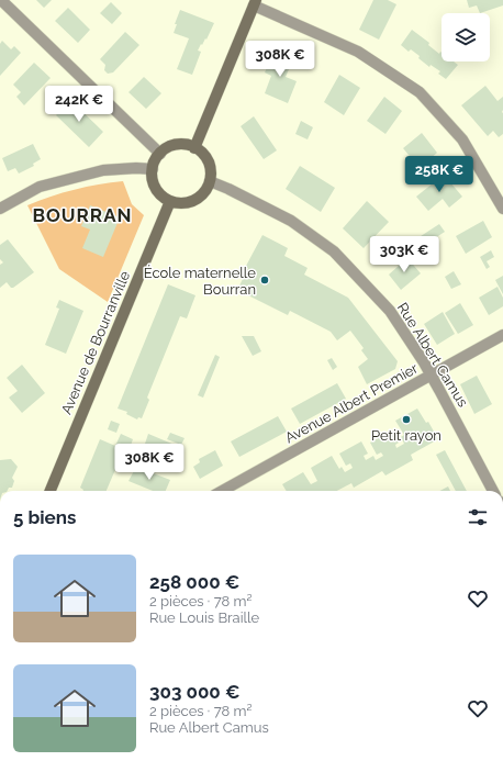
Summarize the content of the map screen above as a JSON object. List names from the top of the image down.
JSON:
{
  "streets": {
    "street": ["Avenue de Bourranville", "Rue Albert Camus", "Avenue Albert Premier"]
  },
  "crossings": [
    ["Avenue de Bourranville", "Rue Albert Camus"],
    ["Rue Albert Camus", "Avenue Albert Premier"]
  ],
  "districts": ["BOURRAN"],
  "places": ["École maternelle Bourran", "Petit rayon"],
  "page": {
    "price": [
      "308K €",
      "242K €",
      "258K €",
      "303K €",
      "308K €"
    ],
    "heading": "5 biens",
    "list": [
      {
        "name": "258 000 €",
        "note": "2 pièces · 78 m² · Rue Louis Braille"
      },
      {
        "name": "303 000 €",
        "note": "2 pièces · 78 m² · Rue Albert Camus"
      }
    ]
  }
}
